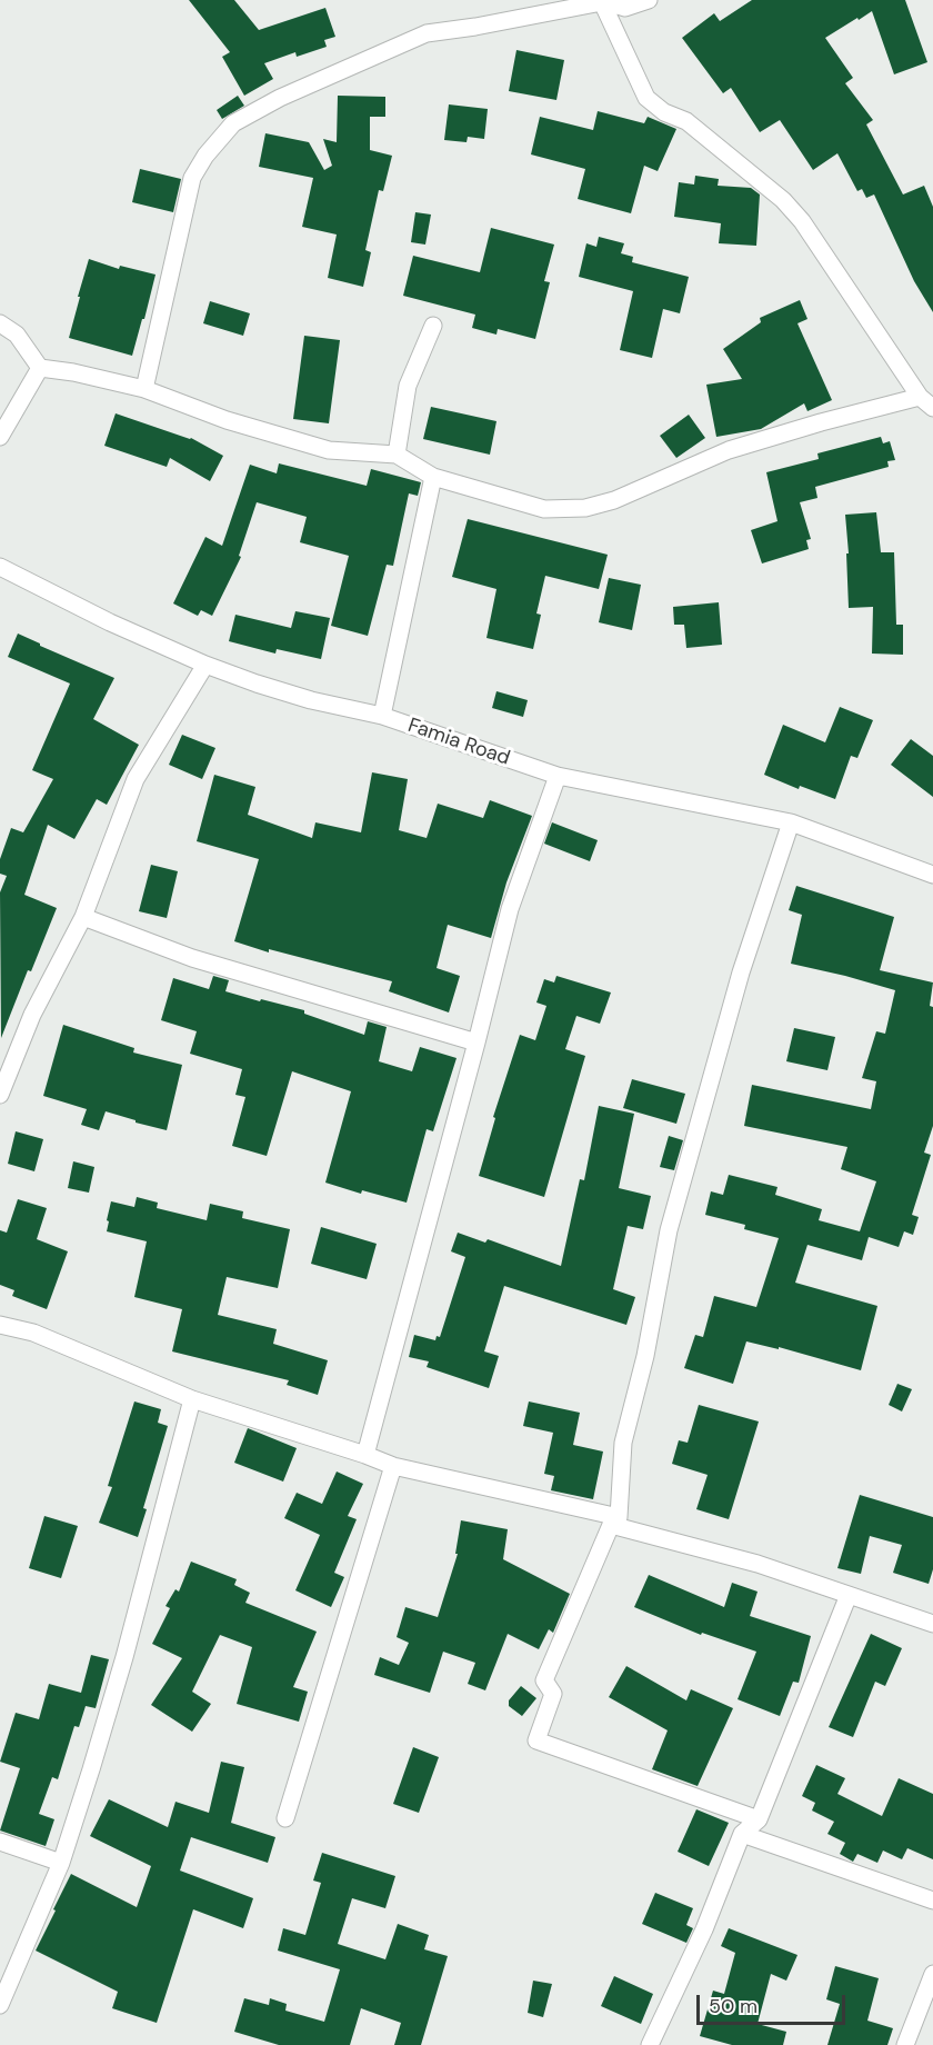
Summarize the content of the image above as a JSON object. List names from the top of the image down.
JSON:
{
  "streets": {
    "street": ["Famia Road"]
  },
  "scale_bar": "50 m"
}
